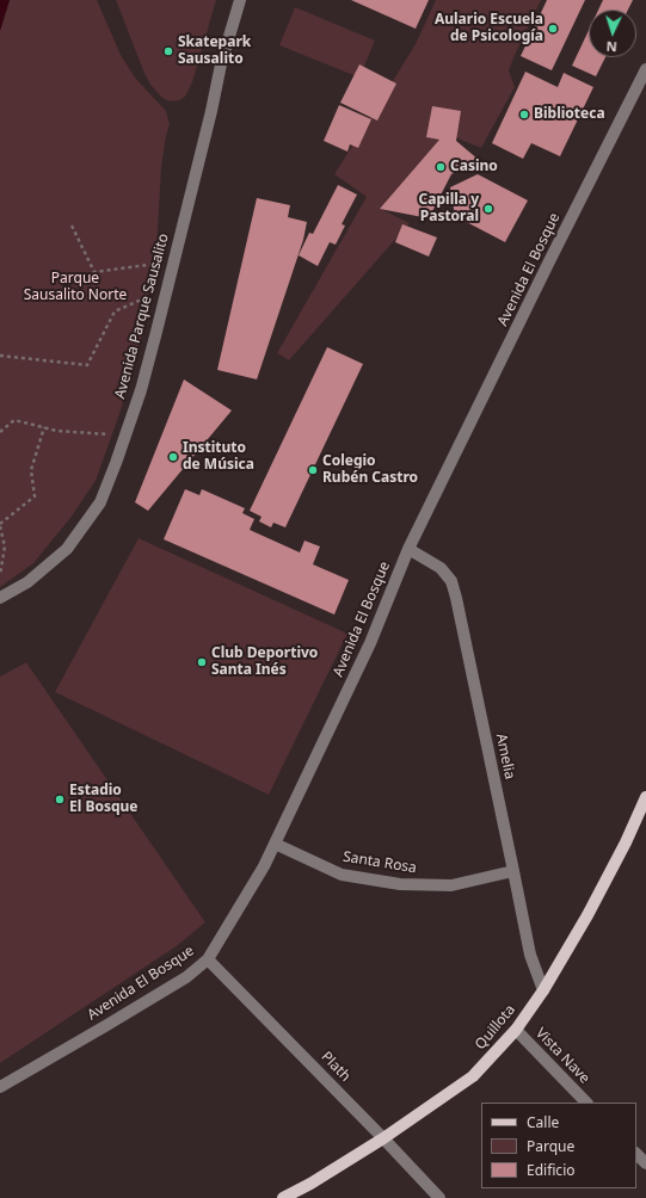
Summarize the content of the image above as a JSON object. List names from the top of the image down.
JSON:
{
  "streets": {
    "main road": ["Quillota"],
    "street": [
      "Avenida El Bosque",
      "Avenida Parque Sausalito",
      "Amelia",
      "Santa Rosa",
      "Vista Nave",
      "Plath"
    ]
  },
  "crossings": [
    ["Avenida El Bosque", "Amelia"],
    ["Avenida El Bosque", "Santa Rosa"],
    ["Avenida El Bosque", "Plath"],
    ["Amelia", "Santa Rosa"],
    ["Amelia", "Quillota"],
    ["Quillota", "Vista Nave"],
    ["Quillota", "Plath"]
  ],
  "parks": ["Parque Sausalito Norte"],
  "places": [
    "Aulario Escuela de Psicología",
    "Skatepark Sausalito",
    "Biblioteca",
    "Casino",
    "Capilla y Pastoral",
    "Instituto de Música",
    "Colegio Rubén Castro",
    "Club Deportivo Santa Inés",
    "Estadio El Bosque"
  ],
  "legend": ["Calle", "Parque", "Edificio"],
  "north": "bottom"
}
